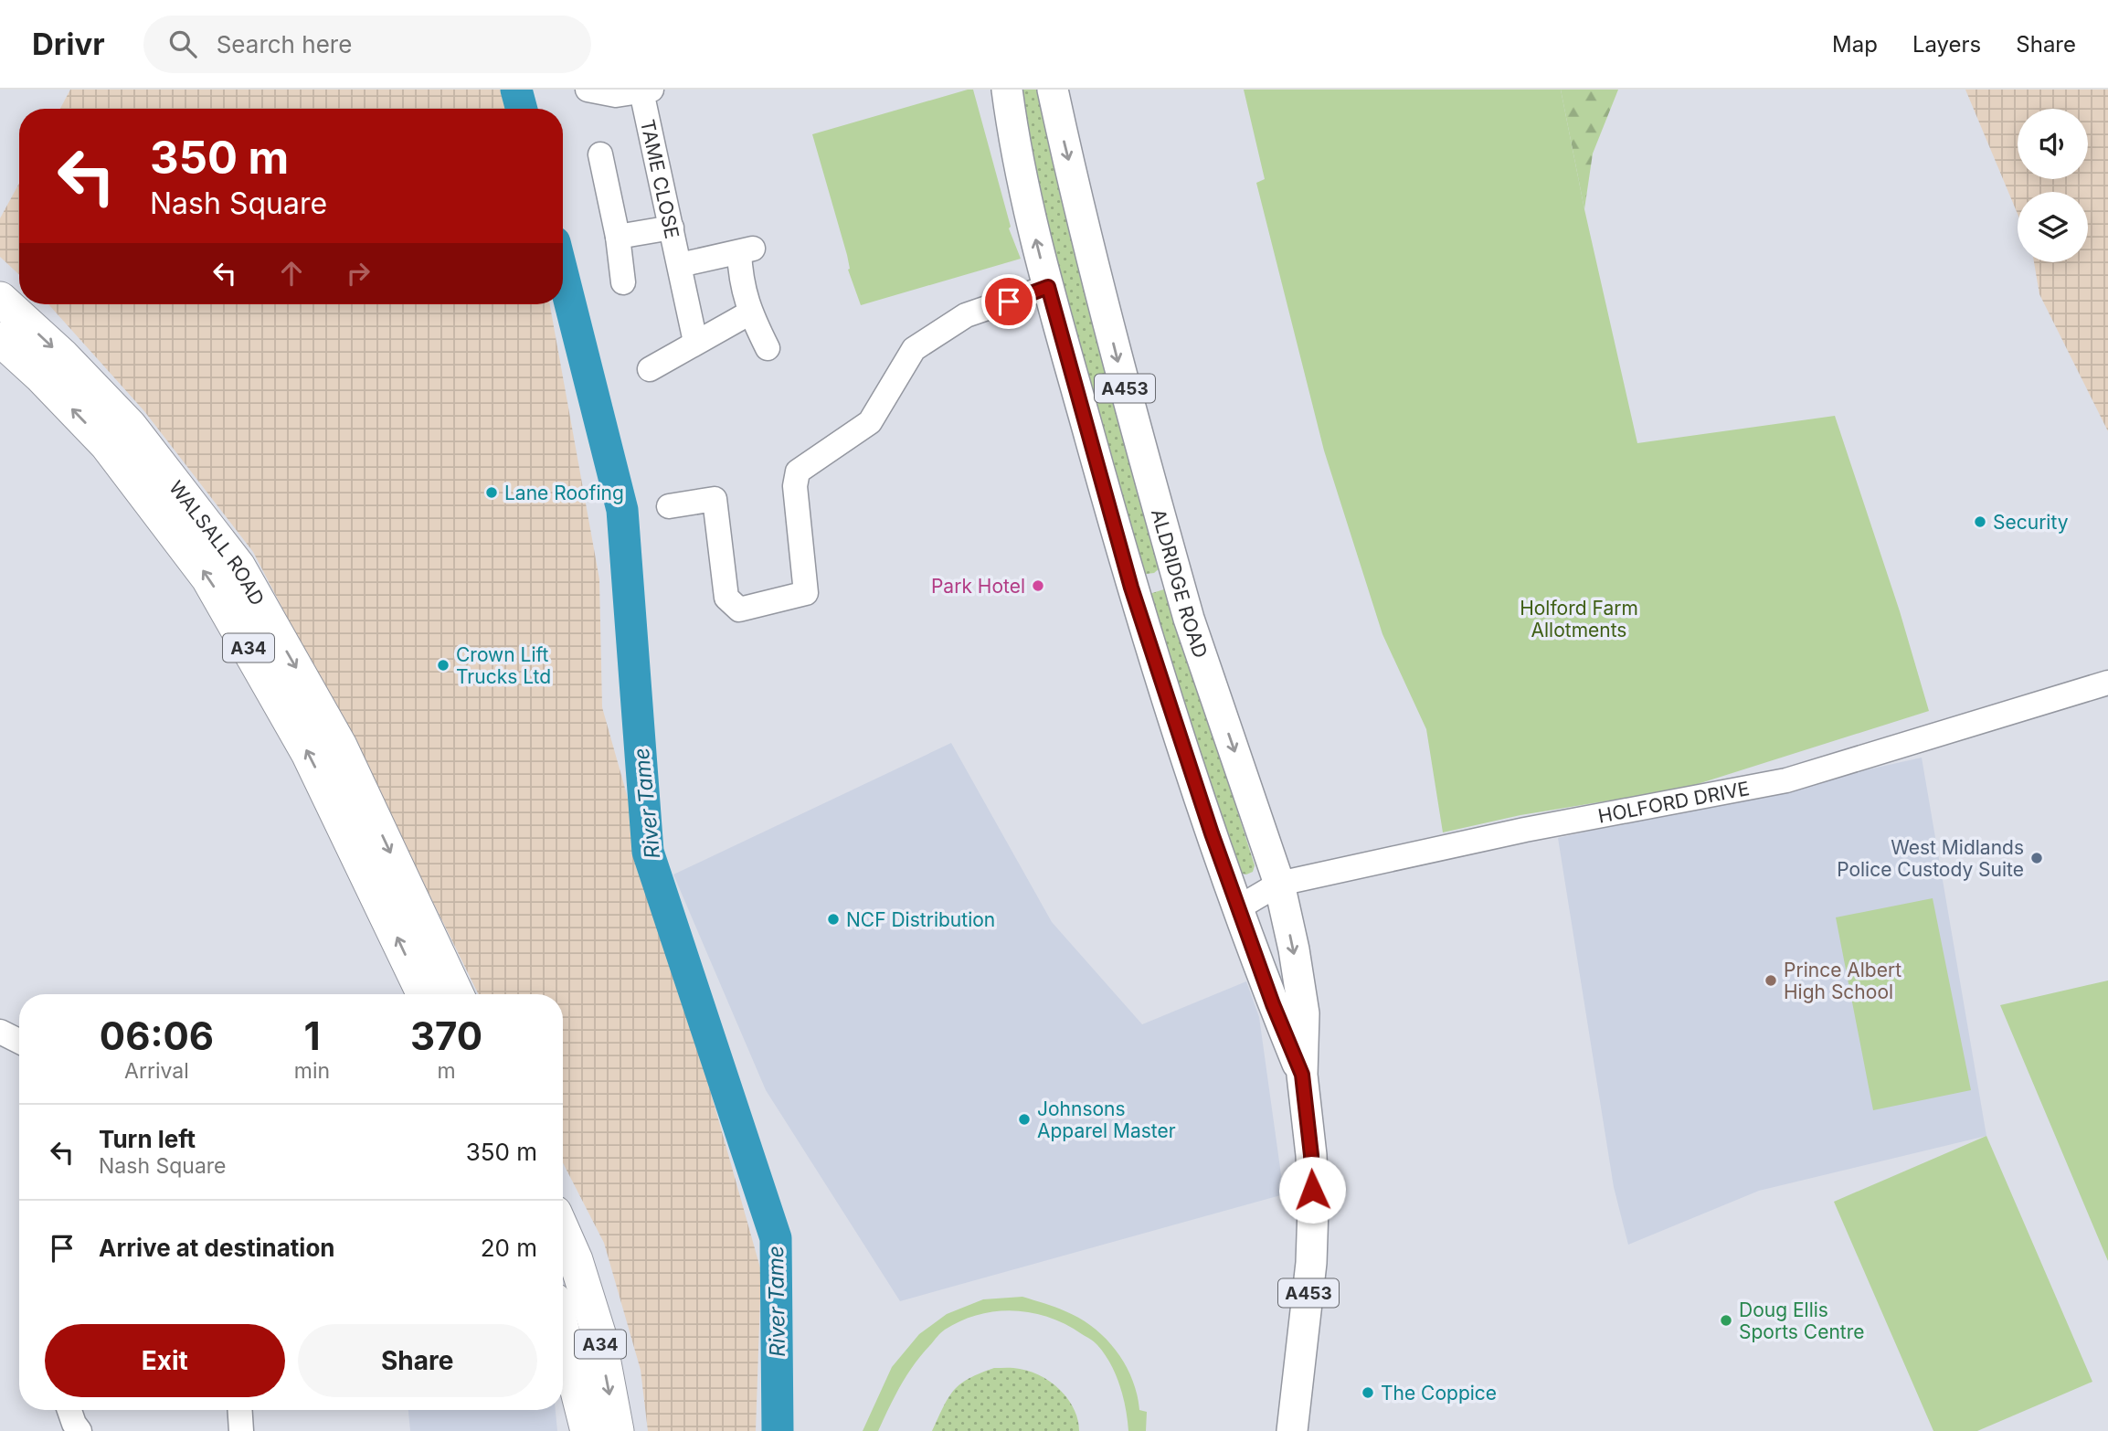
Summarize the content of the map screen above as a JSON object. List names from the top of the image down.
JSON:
{
  "streets": {
    "highway": ["WALSALL ROAD", "A34"],
    "main road": ["A453", "ALDRIDGE ROAD"],
    "street": ["TAME CLOSE", "HOLFORD DRIVE"]
  },
  "crossings": [
    ["ALDRIDGE ROAD", "HOLFORD DRIVE"]
  ],
  "water": ["River Tame"],
  "parks": ["Holford Farm Allotments"],
  "places": [
    "Lane Roofing",
    "Security",
    "Park Hotel",
    "Crown Lift Trucks Ltd",
    "West Midlands Police Custody Suite",
    "NCF Distribution",
    "Prince Albert High School",
    "Johnsons Apparel Master",
    "Doug Ellis Sports Centre",
    "The Coppice"
  ],
  "page": {
    "header": "Drivr",
    "search": "Search here",
    "nav": ["Map", "Layers", "Share"],
    "turn": ["350 m", "Nash Square"],
    "eta": [
      "06:06",
      "Arrival",
      "1",
      "min",
      "370",
      "m"
    ],
    "list": [
      {
        "name": "Turn left",
        "note": "Nash Square",
        "value": "350 m"
      },
      {
        "name": "Arrive at destination",
        "value": "20 m"
      }
    ],
    "buttons": ["Exit", "Share"]
  }
}
